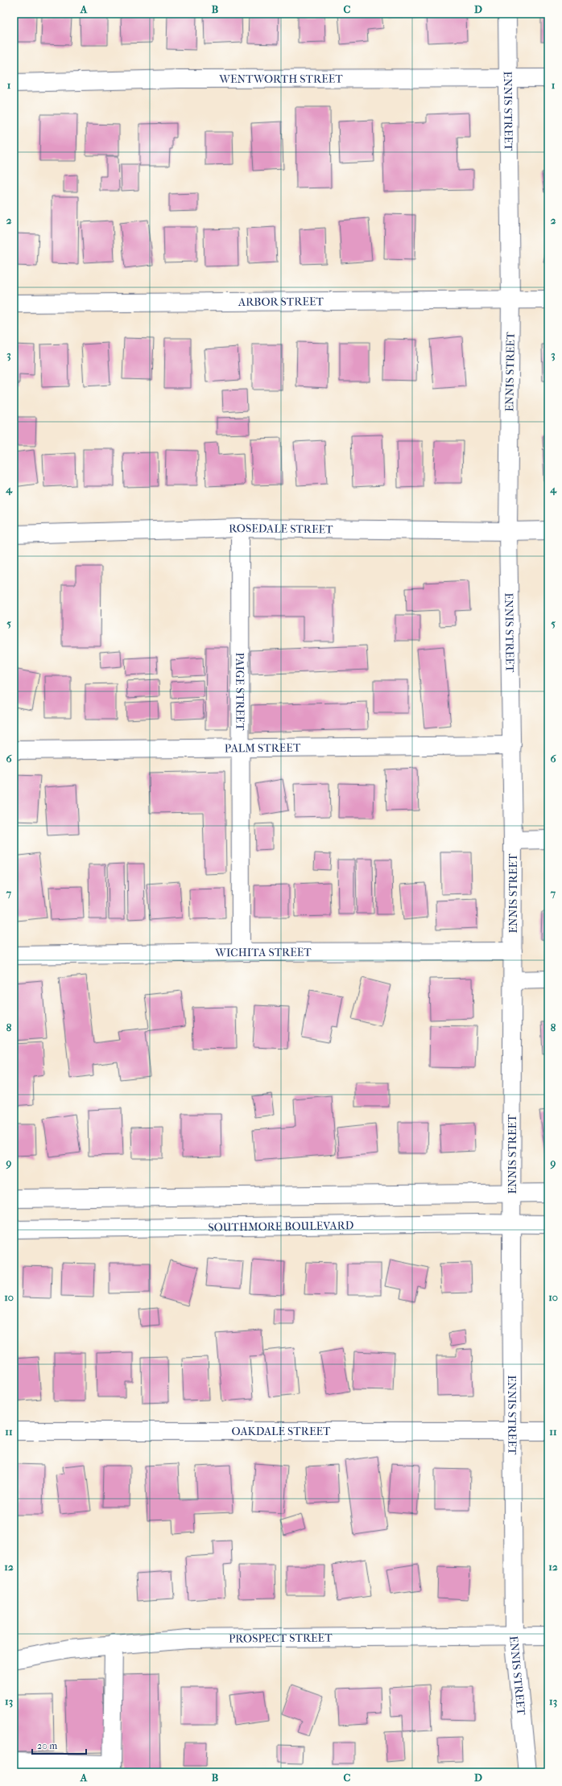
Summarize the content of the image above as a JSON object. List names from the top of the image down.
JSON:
{
  "streets": {
    "street": [
      "WENTWORTH STREET",
      "ENNIS STREET",
      "ARBOR STREET",
      "ROSEDALE STREET",
      "PAIGE STREET",
      "PALM STREET",
      "WICHITA STREET",
      "SOUTHMORE BOULEVARD",
      "OAKDALE STREET",
      "PROSPECT STREET"
    ]
  },
  "crossings": [
    ["WENTWORTH STREET", "ENNIS STREET"],
    ["ENNIS STREET", "ARBOR STREET"],
    ["ENNIS STREET", "ROSEDALE STREET"],
    ["ENNIS STREET", "PALM STREET"],
    ["ENNIS STREET", "WICHITA STREET"],
    ["ENNIS STREET", "SOUTHMORE BOULEVARD"],
    ["ENNIS STREET", "OAKDALE STREET"],
    ["ENNIS STREET", "PROSPECT STREET"],
    ["ROSEDALE STREET", "PAIGE STREET"],
    ["PAIGE STREET", "PALM STREET"],
    ["PAIGE STREET", "WICHITA STREET"]
  ],
  "scale_bar": "20 m",
  "grid": {
    "columns": [
      "A",
      "B",
      "C",
      "D"
    ],
    "rows": [
      "1",
      "2",
      "3",
      "4",
      "5",
      "6",
      "7",
      "8",
      "9",
      "10",
      "11",
      "12",
      "13"
    ]
  }
}
